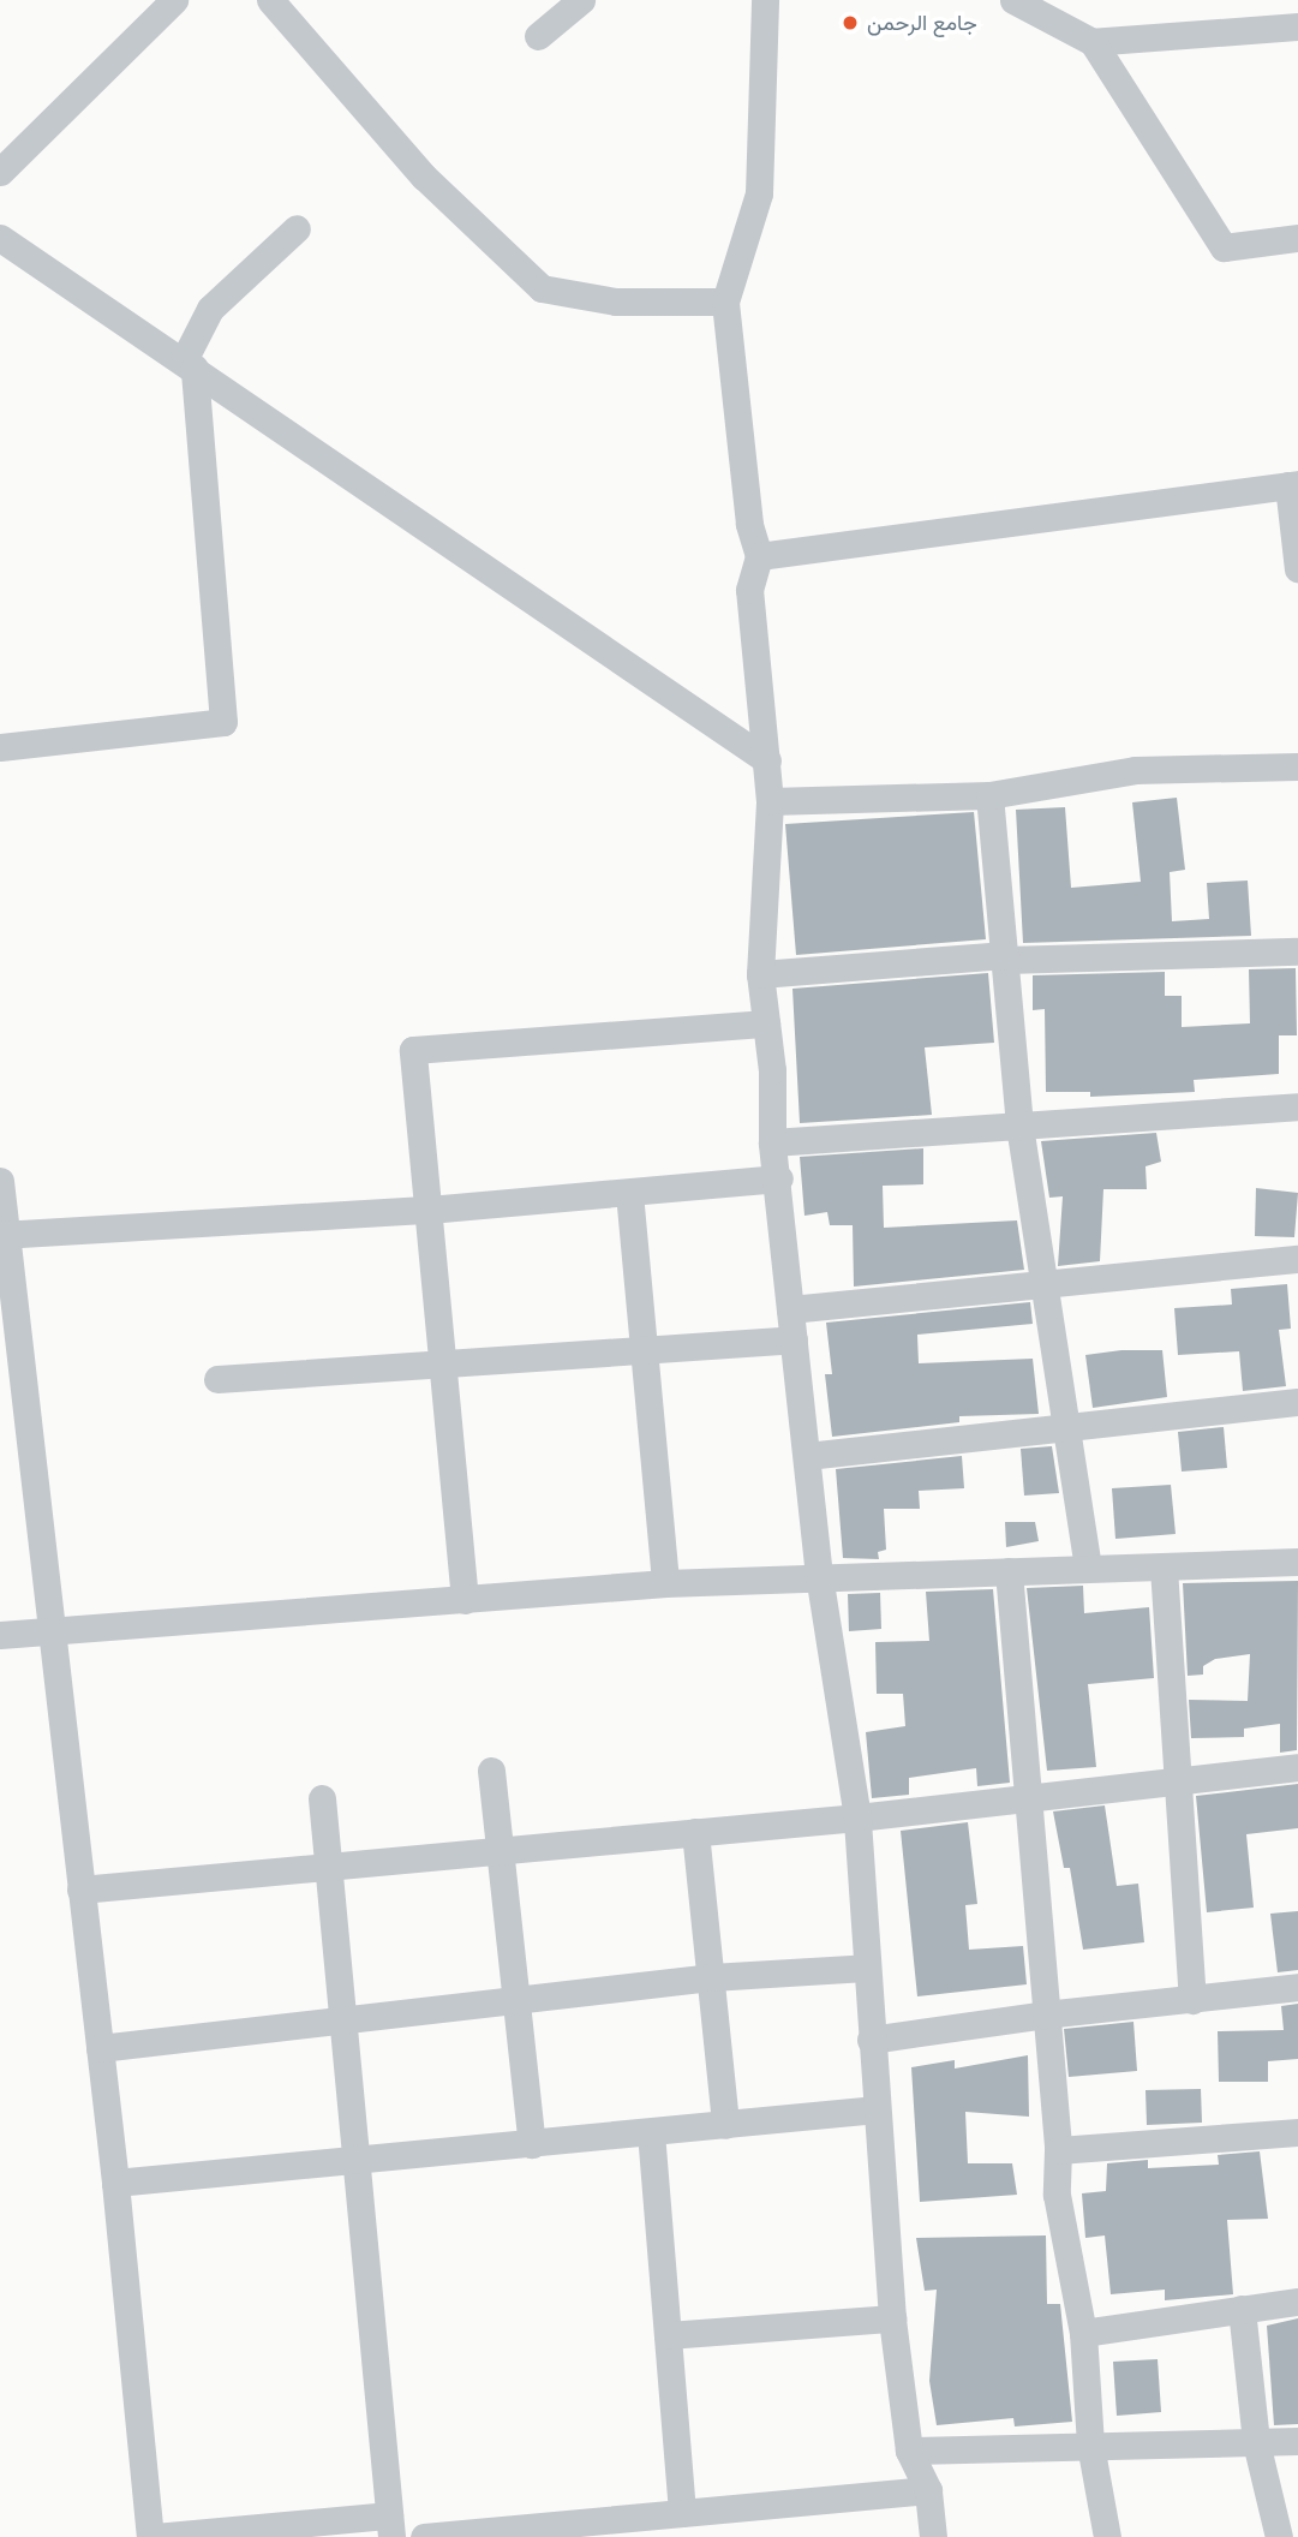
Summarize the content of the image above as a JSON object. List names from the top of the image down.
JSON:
{
  "places": ["جامع الرحمن"]
}
